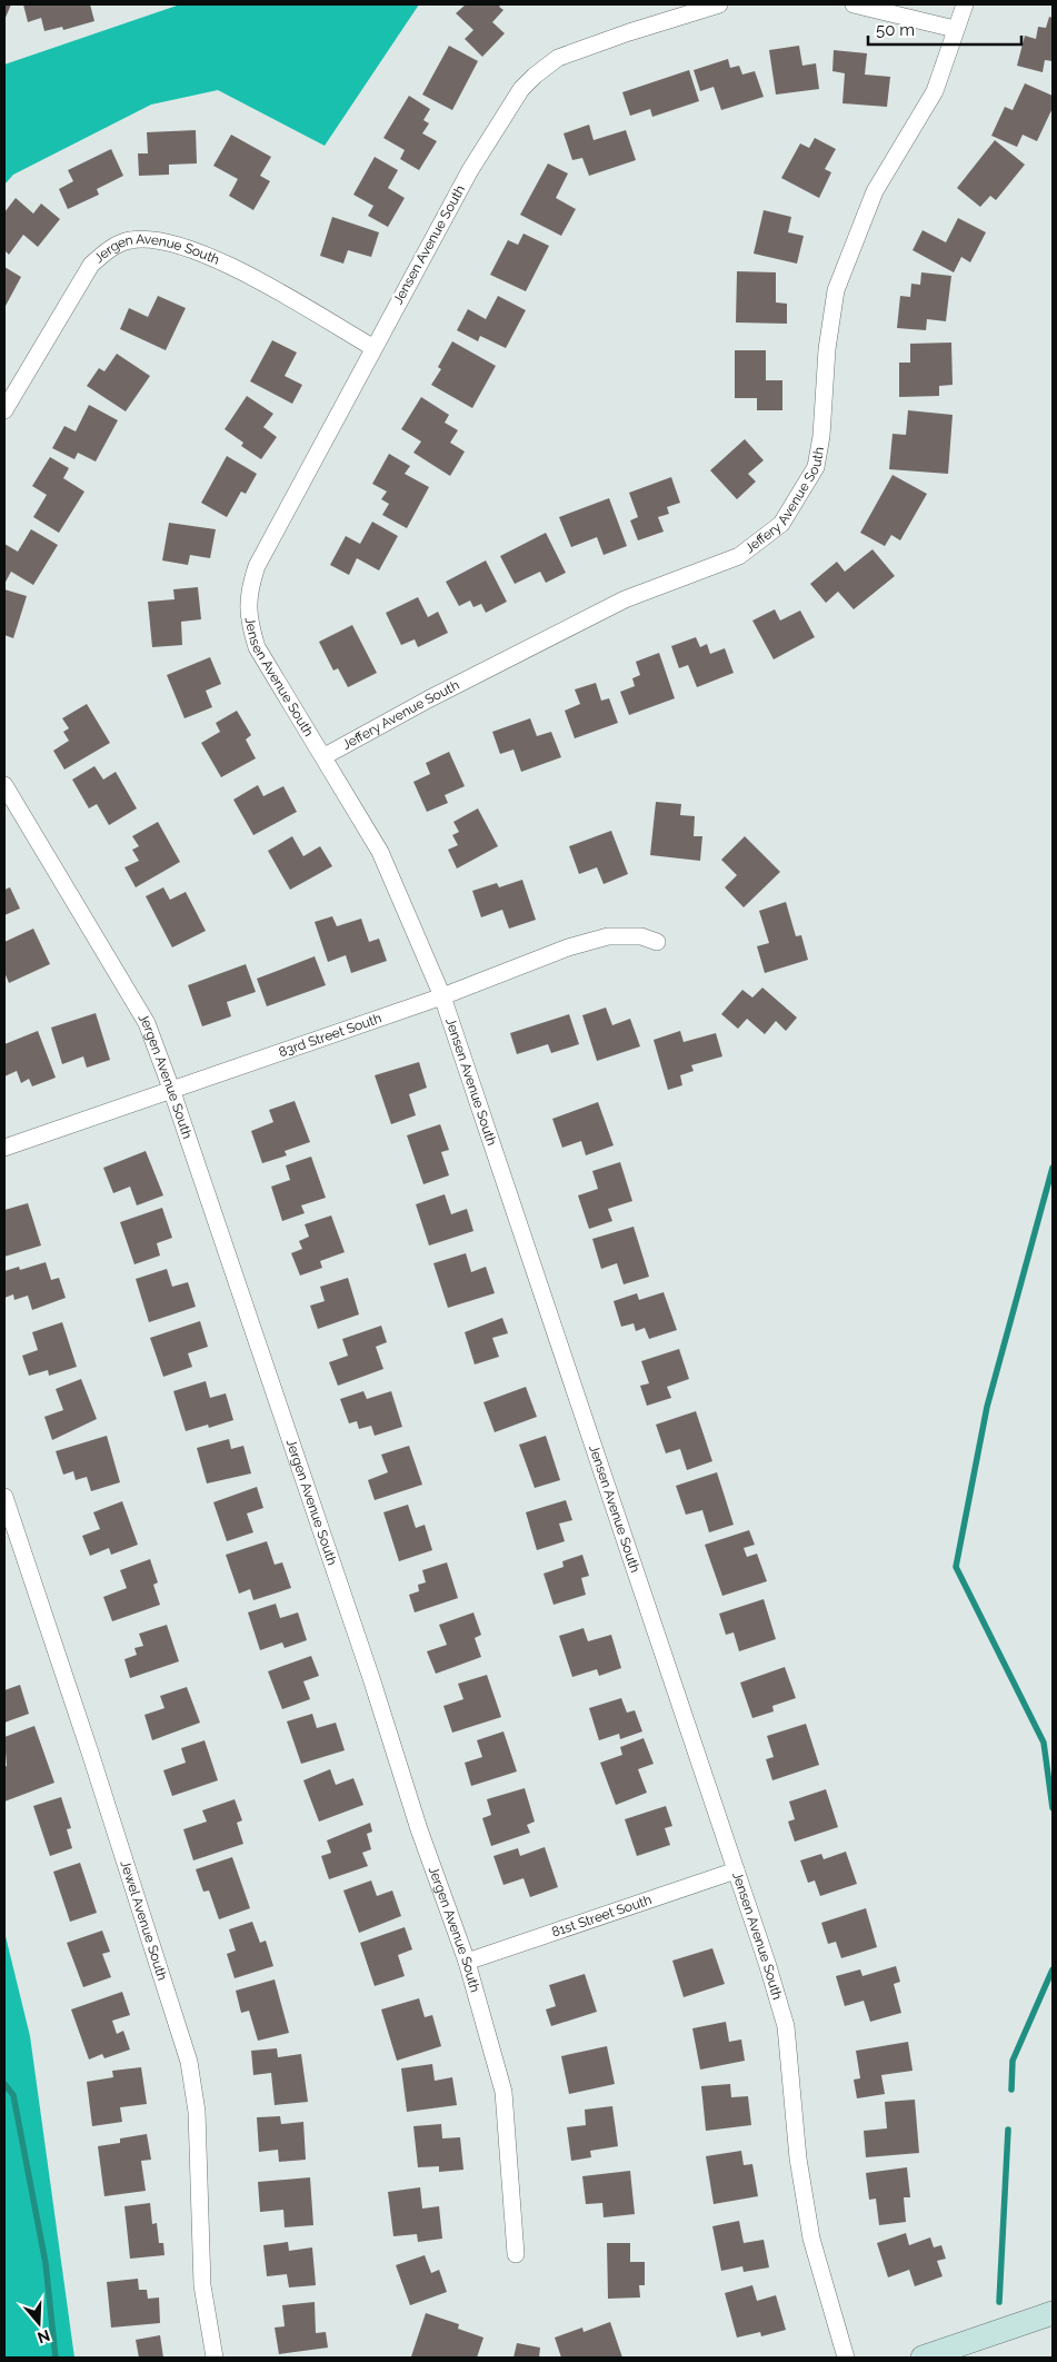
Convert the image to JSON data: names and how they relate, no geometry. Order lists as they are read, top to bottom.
{
  "streets": {
    "street": [
      "Jensen Avenue South",
      "Jergen Avenue South",
      "Jeffery Avenue South",
      "83rd Street South",
      "81st Street South",
      "Jewel Avenue South"
    ]
  },
  "crossings": [
    ["Jensen Avenue South", "Jergen Avenue South"],
    ["Jensen Avenue South", "Jeffery Avenue South"],
    ["Jensen Avenue South", "83rd Street South"],
    ["Jensen Avenue South", "81st Street South"],
    ["Jergen Avenue South", "83rd Street South"],
    ["Jergen Avenue South", "81st Street South"]
  ],
  "scale_bar": "50 m",
  "north": "bottom"
}
